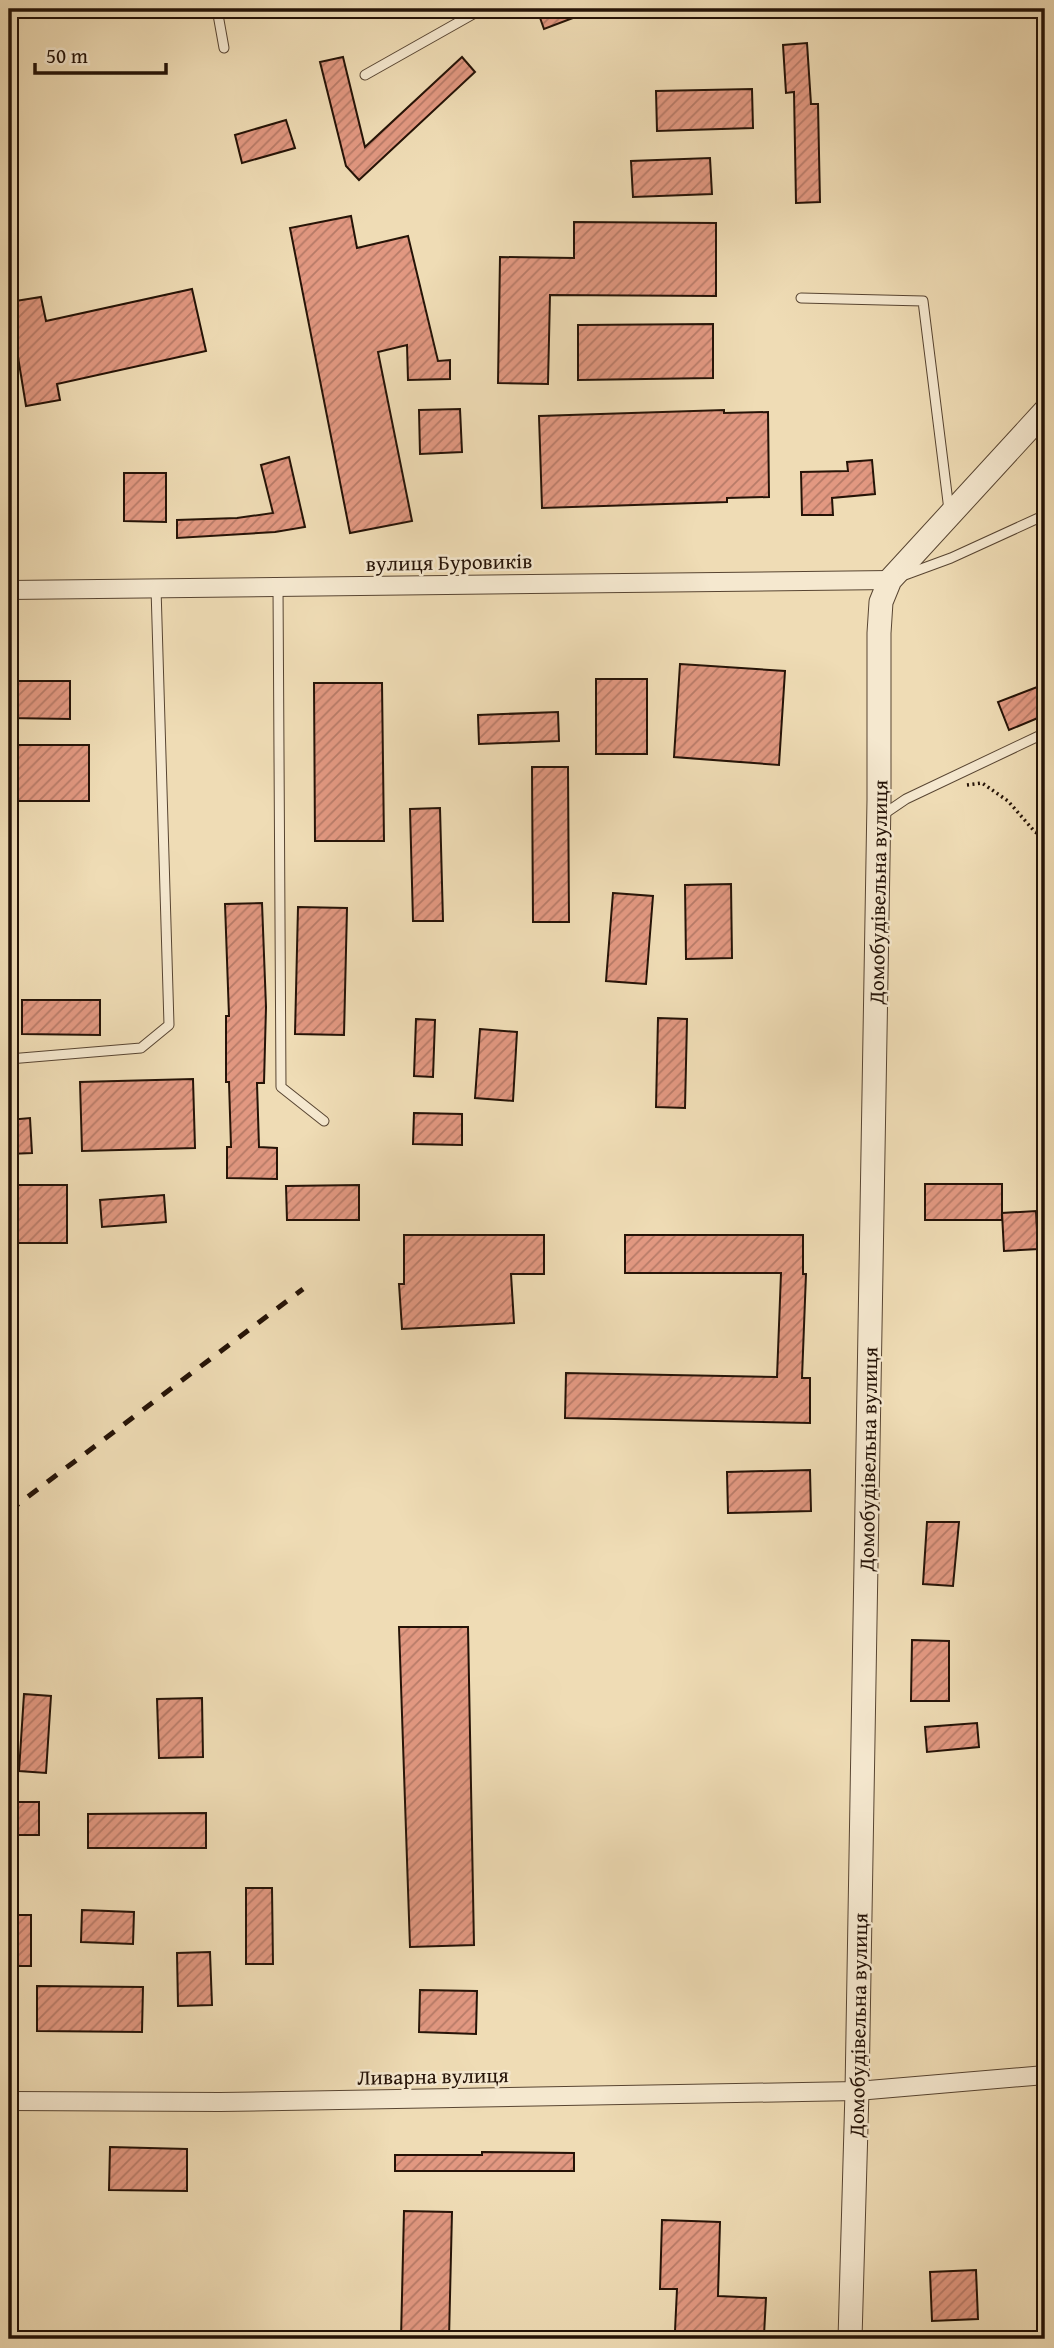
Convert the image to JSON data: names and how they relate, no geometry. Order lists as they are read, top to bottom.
{
  "streets": {
    "street": ["вулиця Буровиків", "Домобудівельна вулиця", "Ливарна вулиця"]
  },
  "crossings": [
    ["вулиця Буровиків", "Домобудівельна вулиця"],
    ["Домобудівельна вулиця", "Ливарна вулиця"]
  ],
  "scale_bar": "50 m"
}
